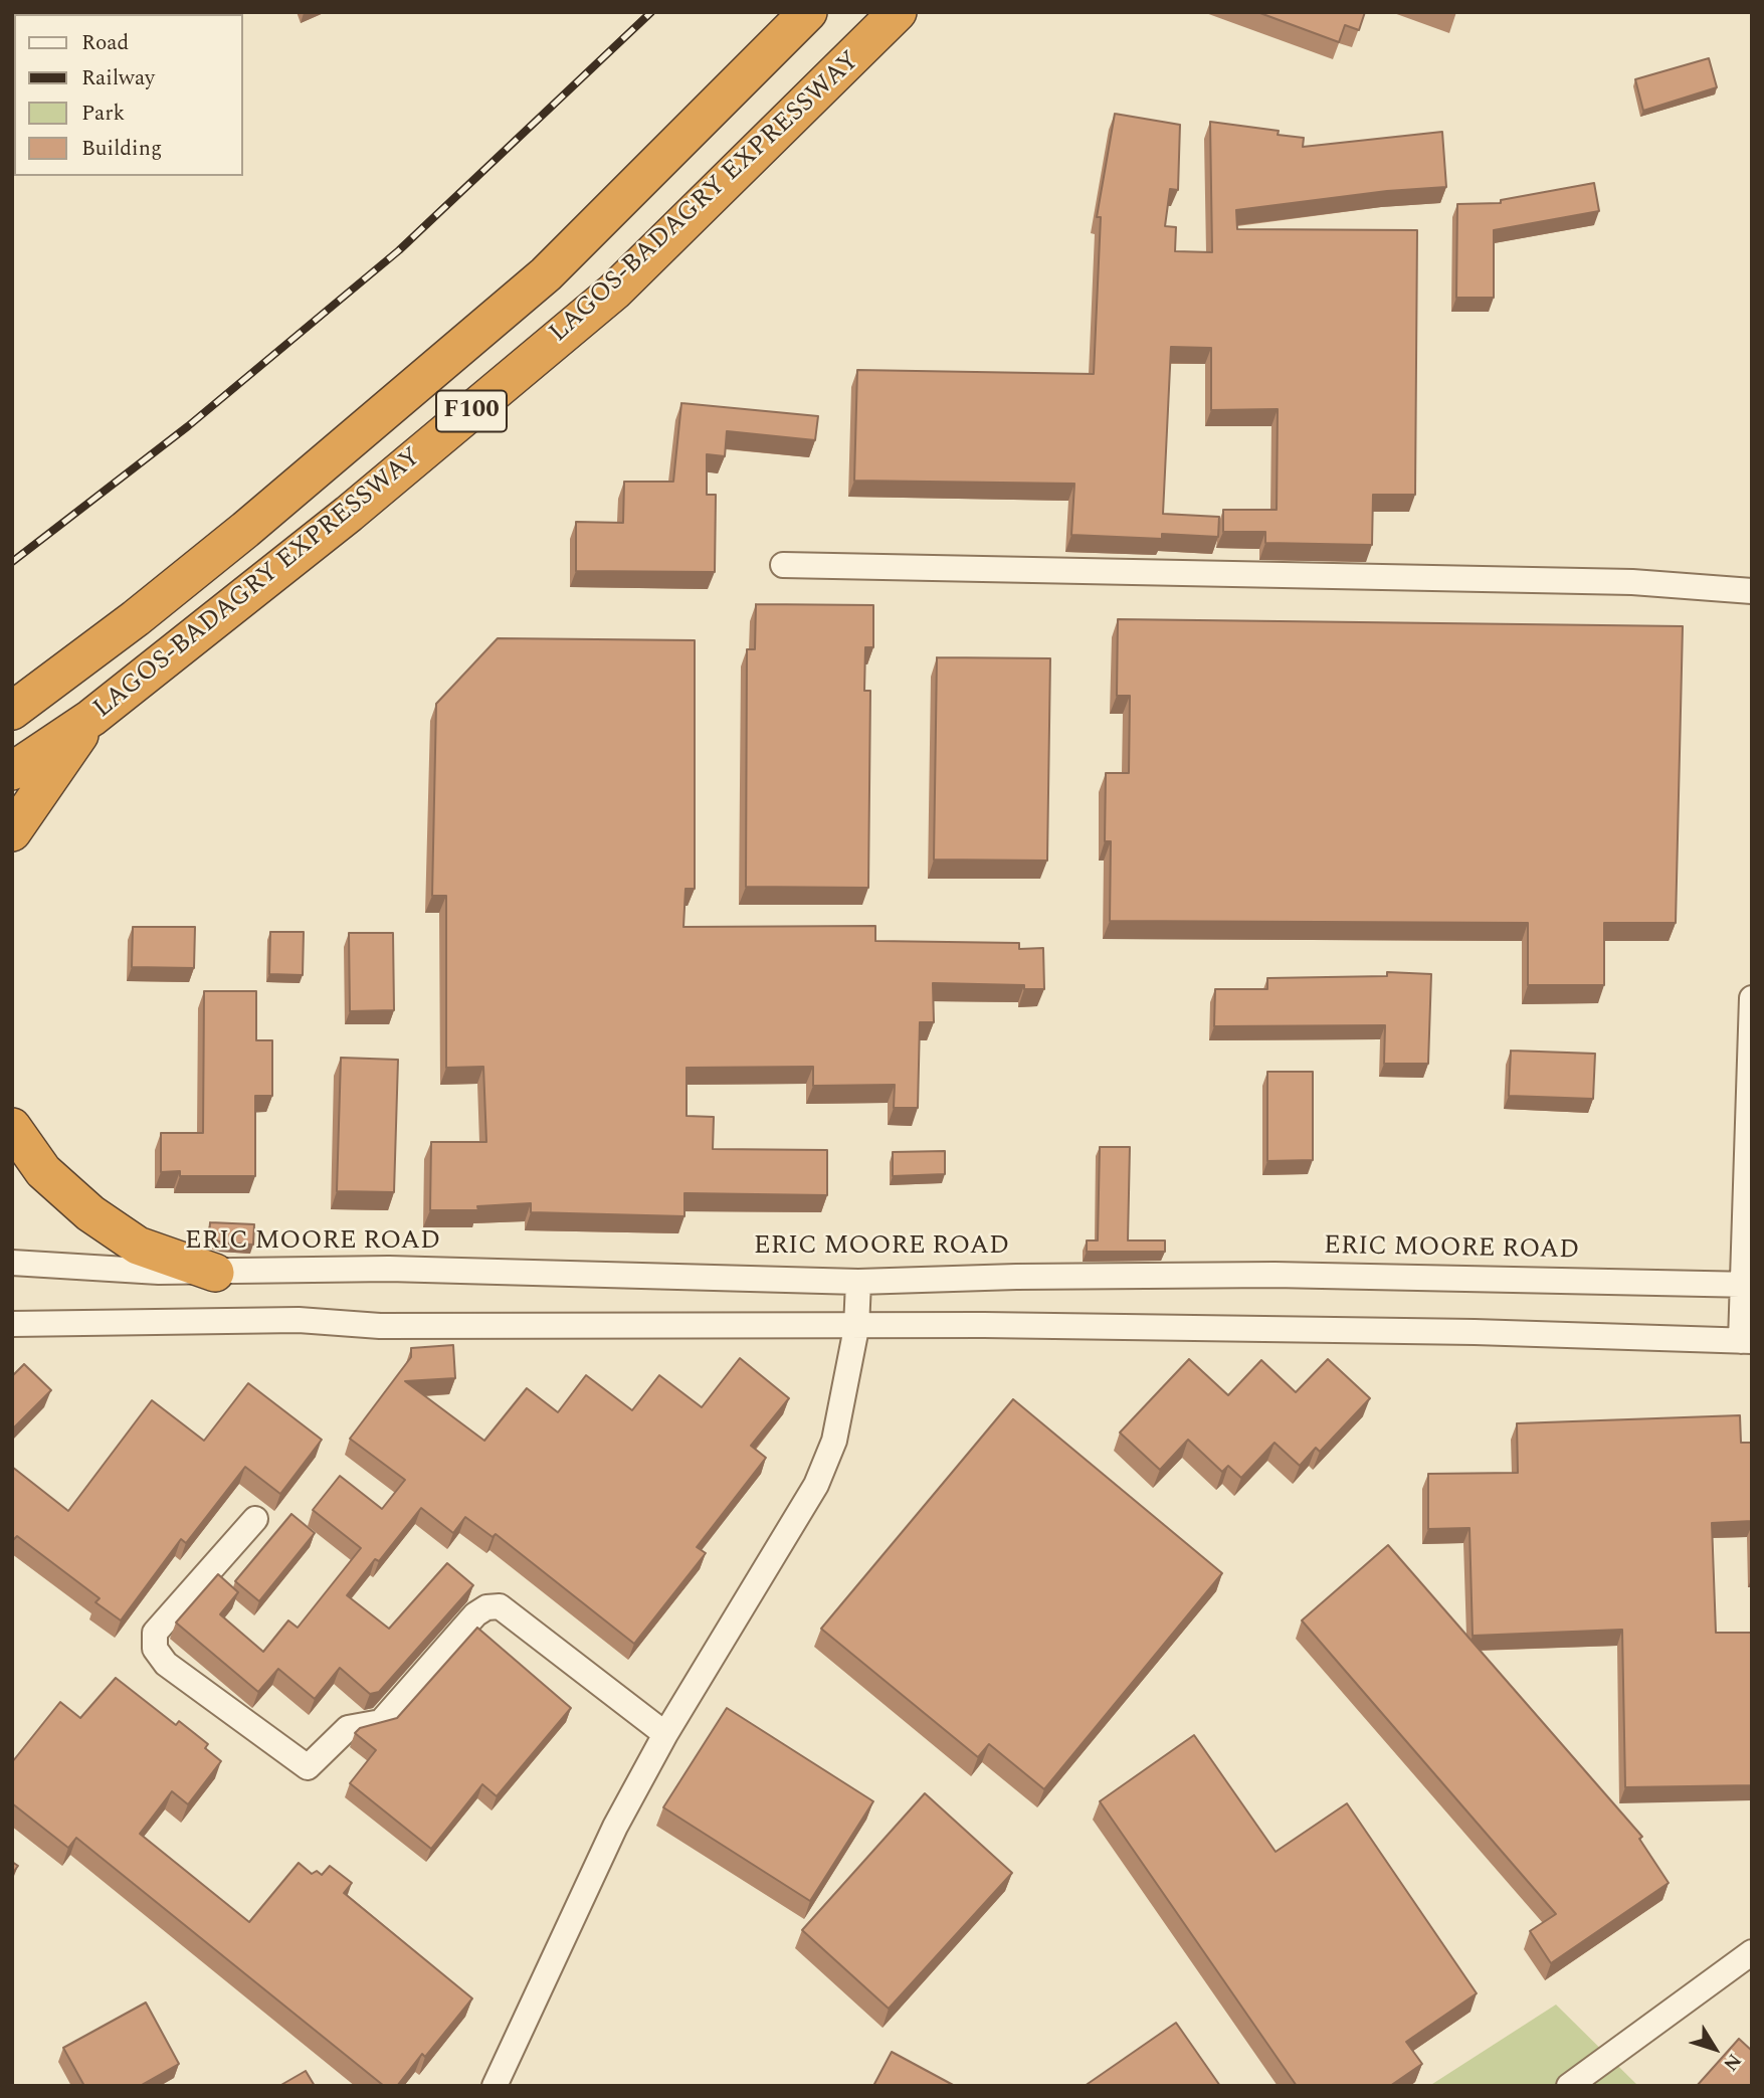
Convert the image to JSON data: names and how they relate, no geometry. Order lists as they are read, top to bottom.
{
  "streets": {
    "highway": ["LAGOS-BADAGRY EXPRESSWAY", "F100"],
    "street": ["ERIC MOORE ROAD"]
  },
  "legend": [
    "Road",
    "Railway",
    "Park",
    "Building"
  ],
  "north": "bottom right"
}
